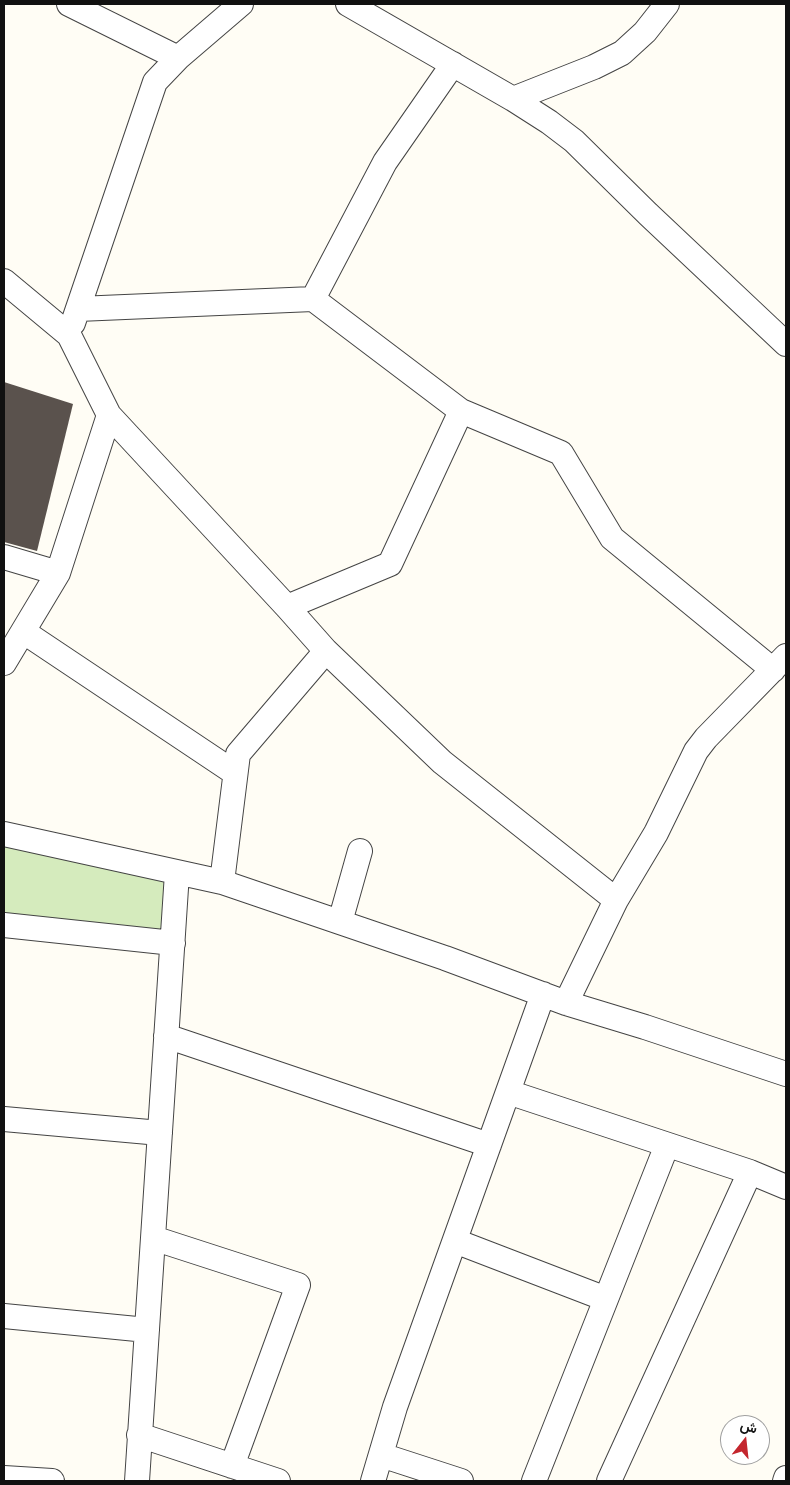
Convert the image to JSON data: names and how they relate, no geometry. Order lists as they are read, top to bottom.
{
  "north": "top"
}
